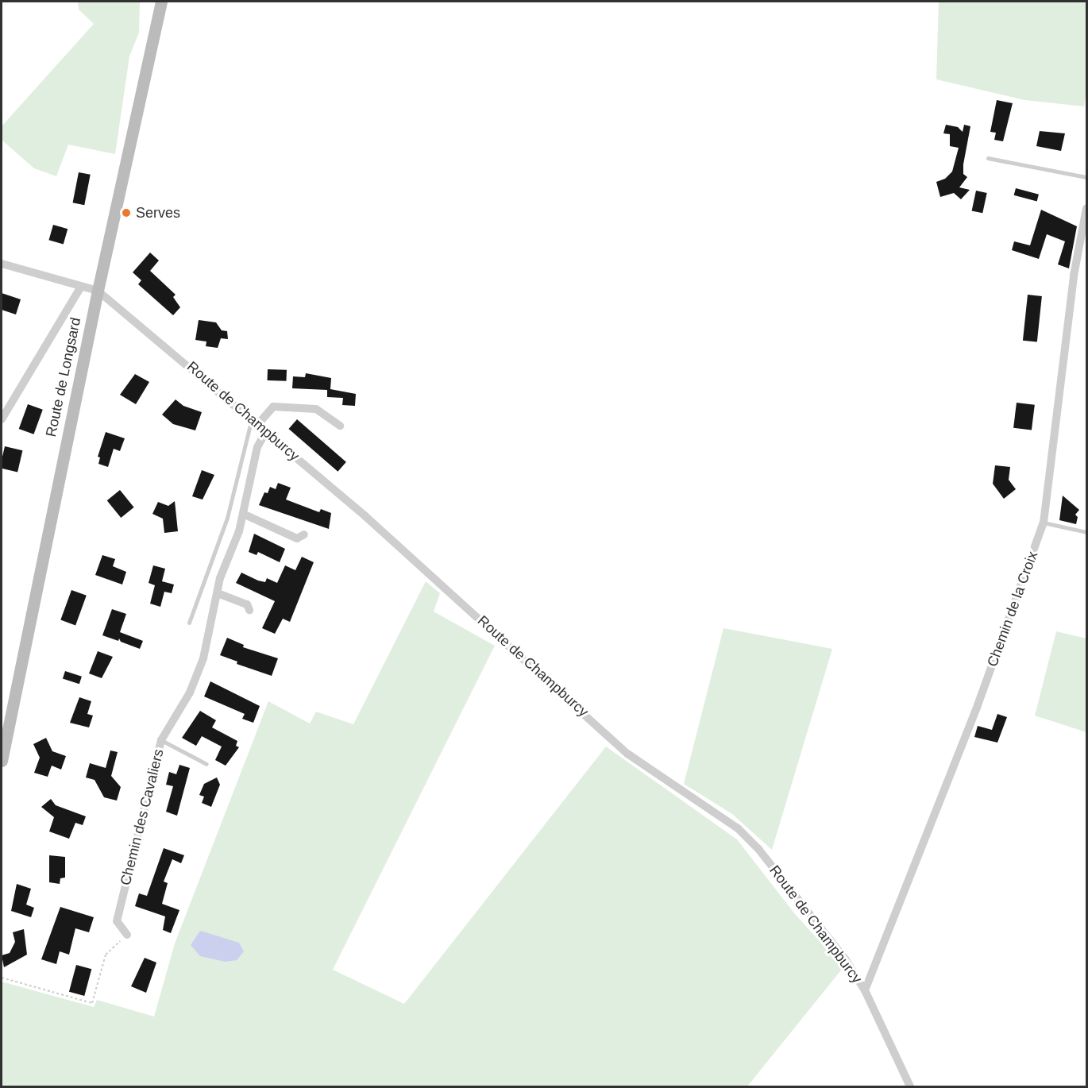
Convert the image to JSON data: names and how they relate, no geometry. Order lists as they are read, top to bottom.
{
  "streets": {
    "main road": ["Route de Longsard"],
    "street": ["Route de Champburcy", "Chemin de la Croix", "Chemin des Cavaliers"]
  },
  "crossings": [
    ["Route de Longsard", "Route de Champburcy"],
    ["Route de Champburcy", "Chemin de la Croix"],
    ["Route de Champburcy", "Chemin des Cavaliers"]
  ],
  "places": ["Serves"]
}
